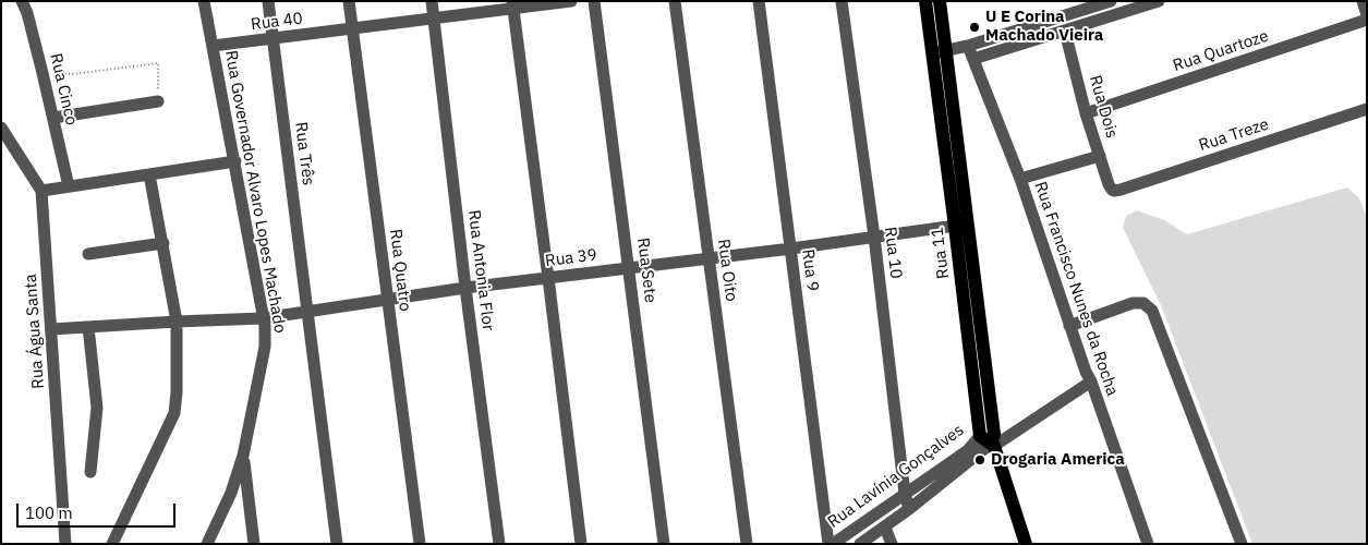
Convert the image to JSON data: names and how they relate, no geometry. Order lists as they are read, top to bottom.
{
  "streets": {
    "main road": ["Rua 11"],
    "street": [
      "Rua 40",
      "Rua Quartoze",
      "Rua Cinco",
      "Rua Dois",
      "Rua Treze",
      "Rua Três",
      "Rua Governador Alvaro Lopes Machado",
      "Rua 10",
      "Rua 39",
      "Rua Quatro",
      "Rua Antonia Flor",
      "Rua Sete",
      "Rua Oito",
      "Rua 9",
      "Rua Francisco Nunes da Rocha",
      "Rua Água Santa",
      "Rua Lavínia Gonçalves"
    ]
  },
  "crossings": [
    ["Rua 40", "Rua Três"],
    ["Rua 40", "Rua Governador Alvaro Lopes Machado"],
    ["Rua 40", "Rua Quatro"],
    ["Rua 40", "Rua Antonia Flor"],
    ["Rua Quartoze", "Rua Dois"],
    ["Rua Dois", "Rua Treze"],
    ["Rua Três", "Rua 39"],
    ["Rua Governador Alvaro Lopes Machado", "Rua 39"],
    ["Rua 10", "Rua 39"],
    ["Rua 10", "Rua Lavínia Gonçalves"],
    ["Rua 11", "Rua 39"],
    ["Rua 11", "Rua Lavínia Gonçalves"],
    ["Rua 39", "Rua Quatro"],
    ["Rua 39", "Rua Antonia Flor"],
    ["Rua 39", "Rua Sete"],
    ["Rua 39", "Rua Oito"],
    ["Rua 39", "Rua 9"],
    ["Rua 39", "Rua Água Santa"],
    ["Rua Francisco Nunes da Rocha", "Rua Lavínia Gonçalves"]
  ],
  "places": ["U E Corina Machado Vieira", "Drogaria America"],
  "scale_bar": "100 m"
}
